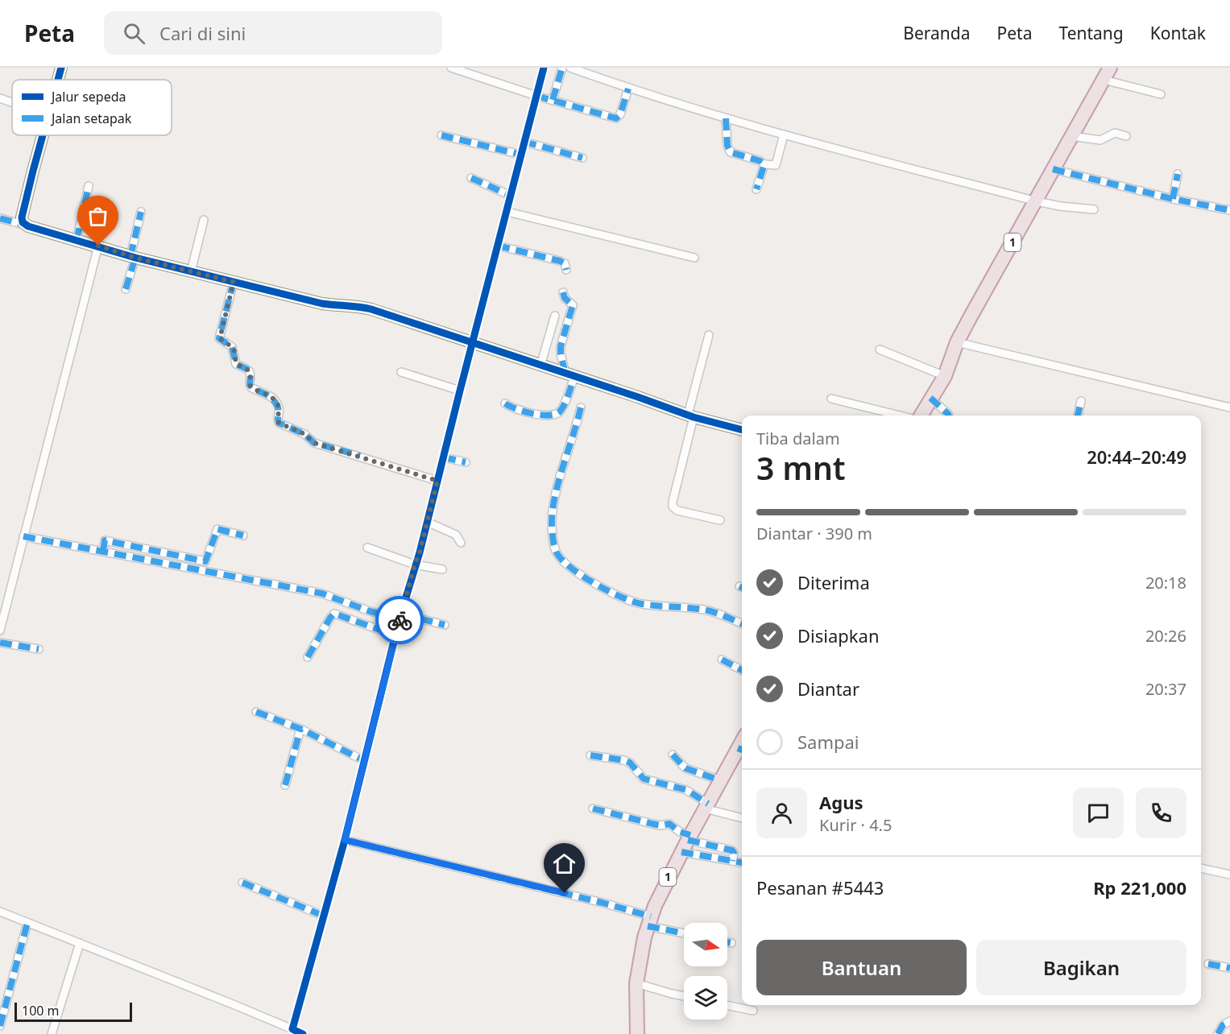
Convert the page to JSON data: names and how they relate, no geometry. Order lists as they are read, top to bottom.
{
  "streets": {
    "highway": ["1"]
  },
  "legend": ["Jalur sepeda", "Jalan setapak"],
  "scale_bar": "100 m",
  "north": "right",
  "page": {
    "header": "Peta",
    "search": "Cari di sini",
    "nav": [
      "Beranda",
      "Peta",
      "Tentang",
      "Kontak"
    ],
    "heading": ["3 mnt", "Tiba dalam", "20:44–20:49"],
    "panel": [
      "Agus",
      "Kurir · 4.5",
      "Pesanan #5443",
      "Rp 221,000"
    ],
    "bar": "Diantar · 390 m",
    "list": [
      ["Diterima", "20:18"],
      ["Disiapkan", "20:26"],
      ["Diantar", "20:37"],
      "Sampai"
    ],
    "buttons": ["Bantuan", "Bagikan"],
    "scale": "100 m"
  }
}
